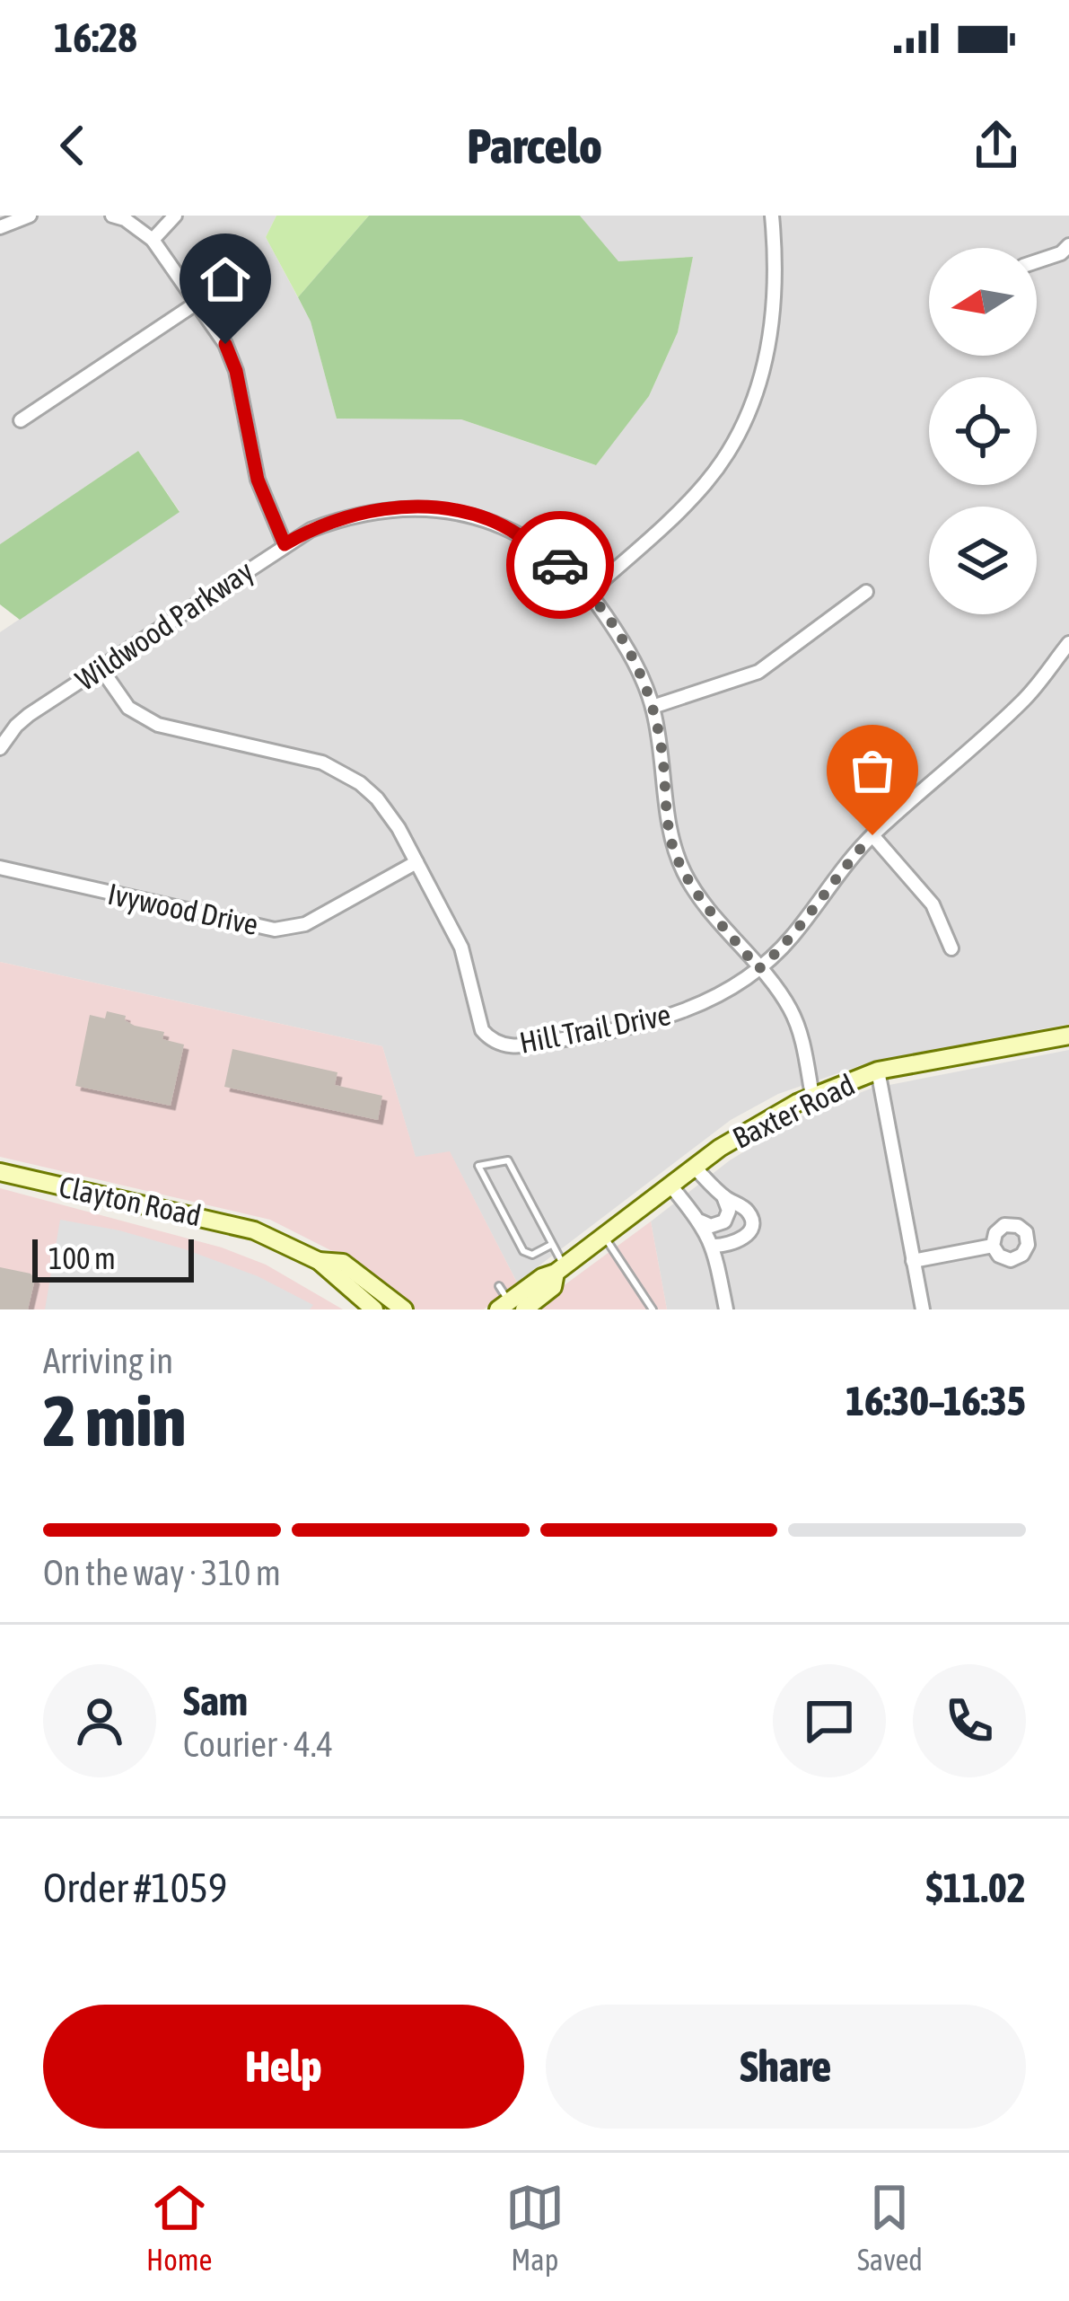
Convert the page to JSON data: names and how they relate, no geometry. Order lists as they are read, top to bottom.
{
  "streets": {
    "main road": ["Baxter Road", "Clayton Road"],
    "street": ["Wildwood Parkway", "Ivywood Drive", "Hill Trail Drive"]
  },
  "crossings": [
    ["Wildwood Parkway", "Hill Trail Drive"],
    ["Wildwood Parkway", "Baxter Road"],
    ["Ivywood Drive", "Hill Trail Drive"]
  ],
  "scale_bar": "100 m",
  "north": "left",
  "page": {
    "status": "16:28",
    "header": "Parcelo",
    "scale": "100 m",
    "heading": ["2 min", "Arriving in", "16:30–16:35"],
    "panel": [
      "Sam",
      "Courier · 4.4",
      "Order #1059",
      "$11.02"
    ],
    "bar": "On the way · 310 m",
    "buttons": ["Help", "Share"],
    "tabs": ["Home", "Map", "Saved"]
  }
}
